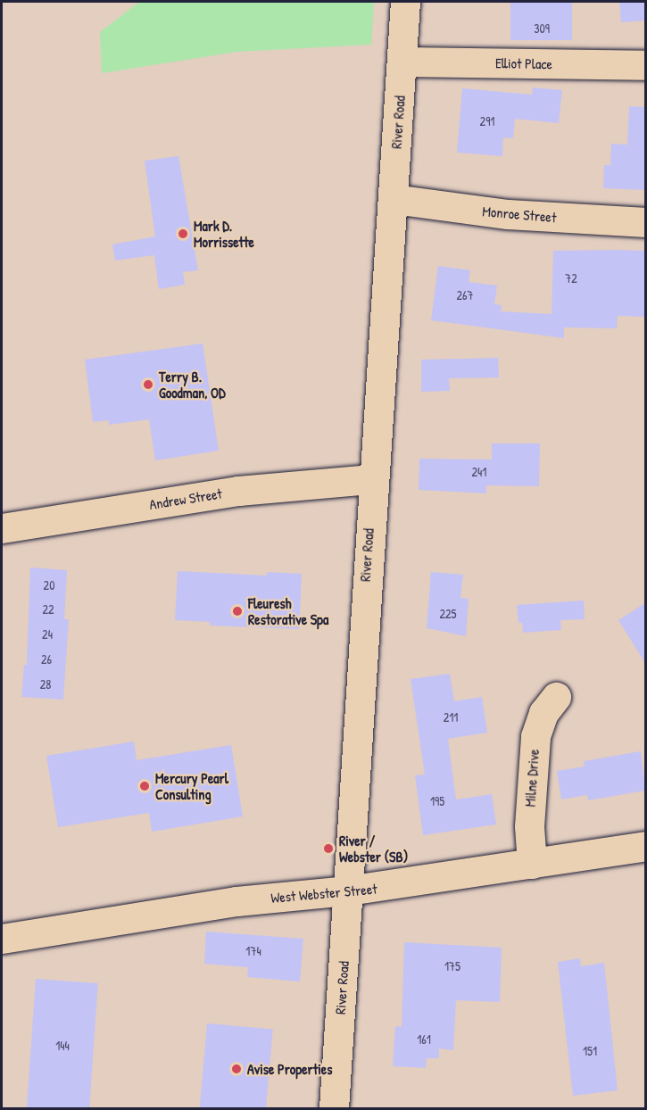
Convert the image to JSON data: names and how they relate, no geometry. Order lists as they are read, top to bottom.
{
  "streets": {
    "street": [
      "Elliot Place",
      "River Road",
      "Monroe Street",
      "Andrew Street",
      "Milne Drive",
      "West Webster Street"
    ]
  },
  "crossings": [
    ["Elliot Place", "River Road"],
    ["River Road", "Monroe Street"],
    ["River Road", "Andrew Street"],
    ["River Road", "West Webster Street"],
    ["Milne Drive", "West Webster Street"]
  ],
  "places": [
    "Mark D. Morrissette",
    "Terry B. Goodman, OD",
    "Fleuresh Restorative Spa",
    "Mercury Pearl Consulting",
    "River / Webster (SB)",
    "Avise Properties"
  ],
  "house_numbers": [
    "309",
    "291",
    "72",
    "267",
    "241",
    "20",
    "22",
    "225",
    "24",
    "26",
    "28",
    "211",
    "195",
    "174",
    "175",
    "161",
    "144",
    "151"
  ]
}
